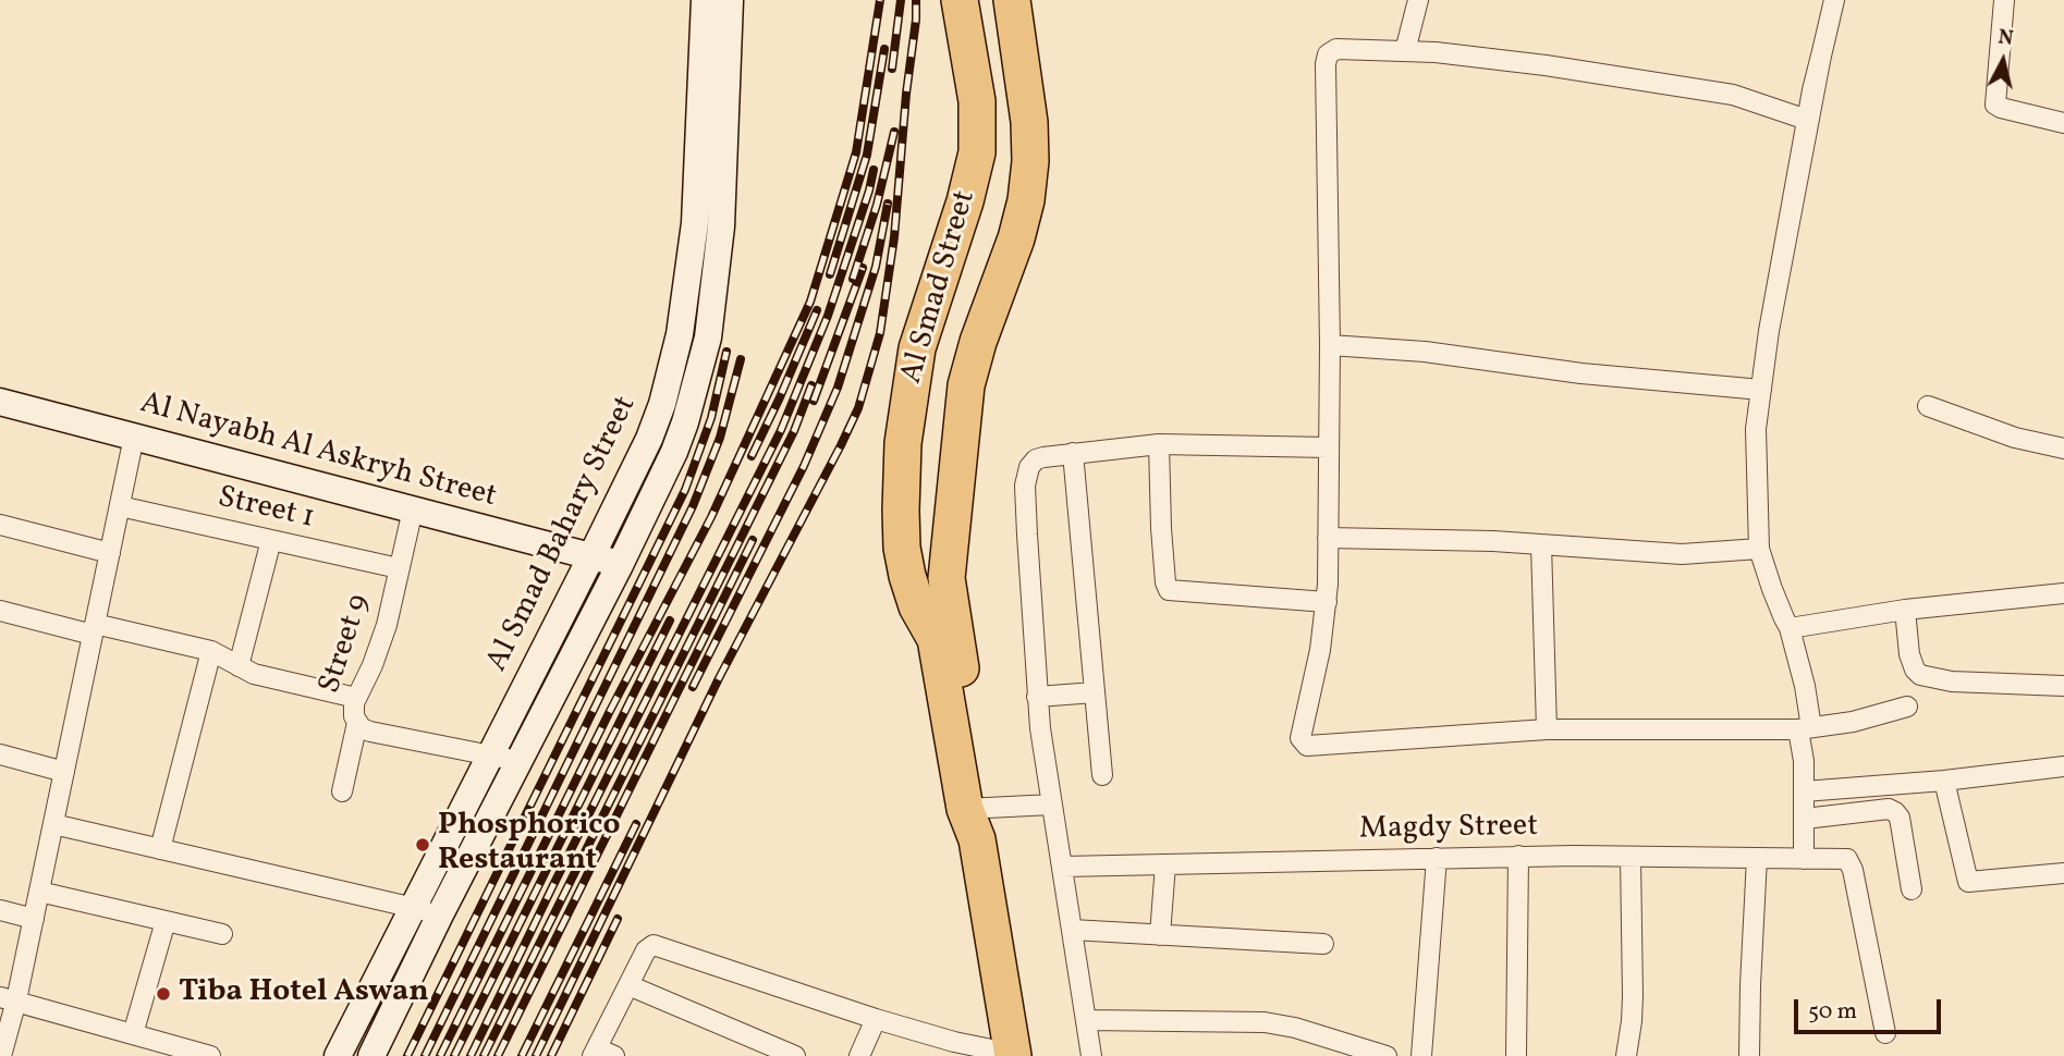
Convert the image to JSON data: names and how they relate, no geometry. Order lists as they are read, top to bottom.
{
  "streets": {
    "highway": ["Al Smad Street"],
    "street": [
      "Al Nayabh Al Askryh Street",
      "Street 1",
      "Al Smad Bahary Street",
      "Street 9",
      "Magdy Street"
    ]
  },
  "crossings": [
    ["Al Nayabh Al Askryh Street", "Al Smad Bahary Street"],
    ["Al Nayabh Al Askryh Street", "Street 9"],
    ["Street 1", "Street 9"],
    ["Al Smad Bahary Street", "Street 9"]
  ],
  "places": ["Phosphorico Restaurant", "Tiba Hotel Aswan"],
  "scale_bar": "50 m",
  "north": "top"
}
